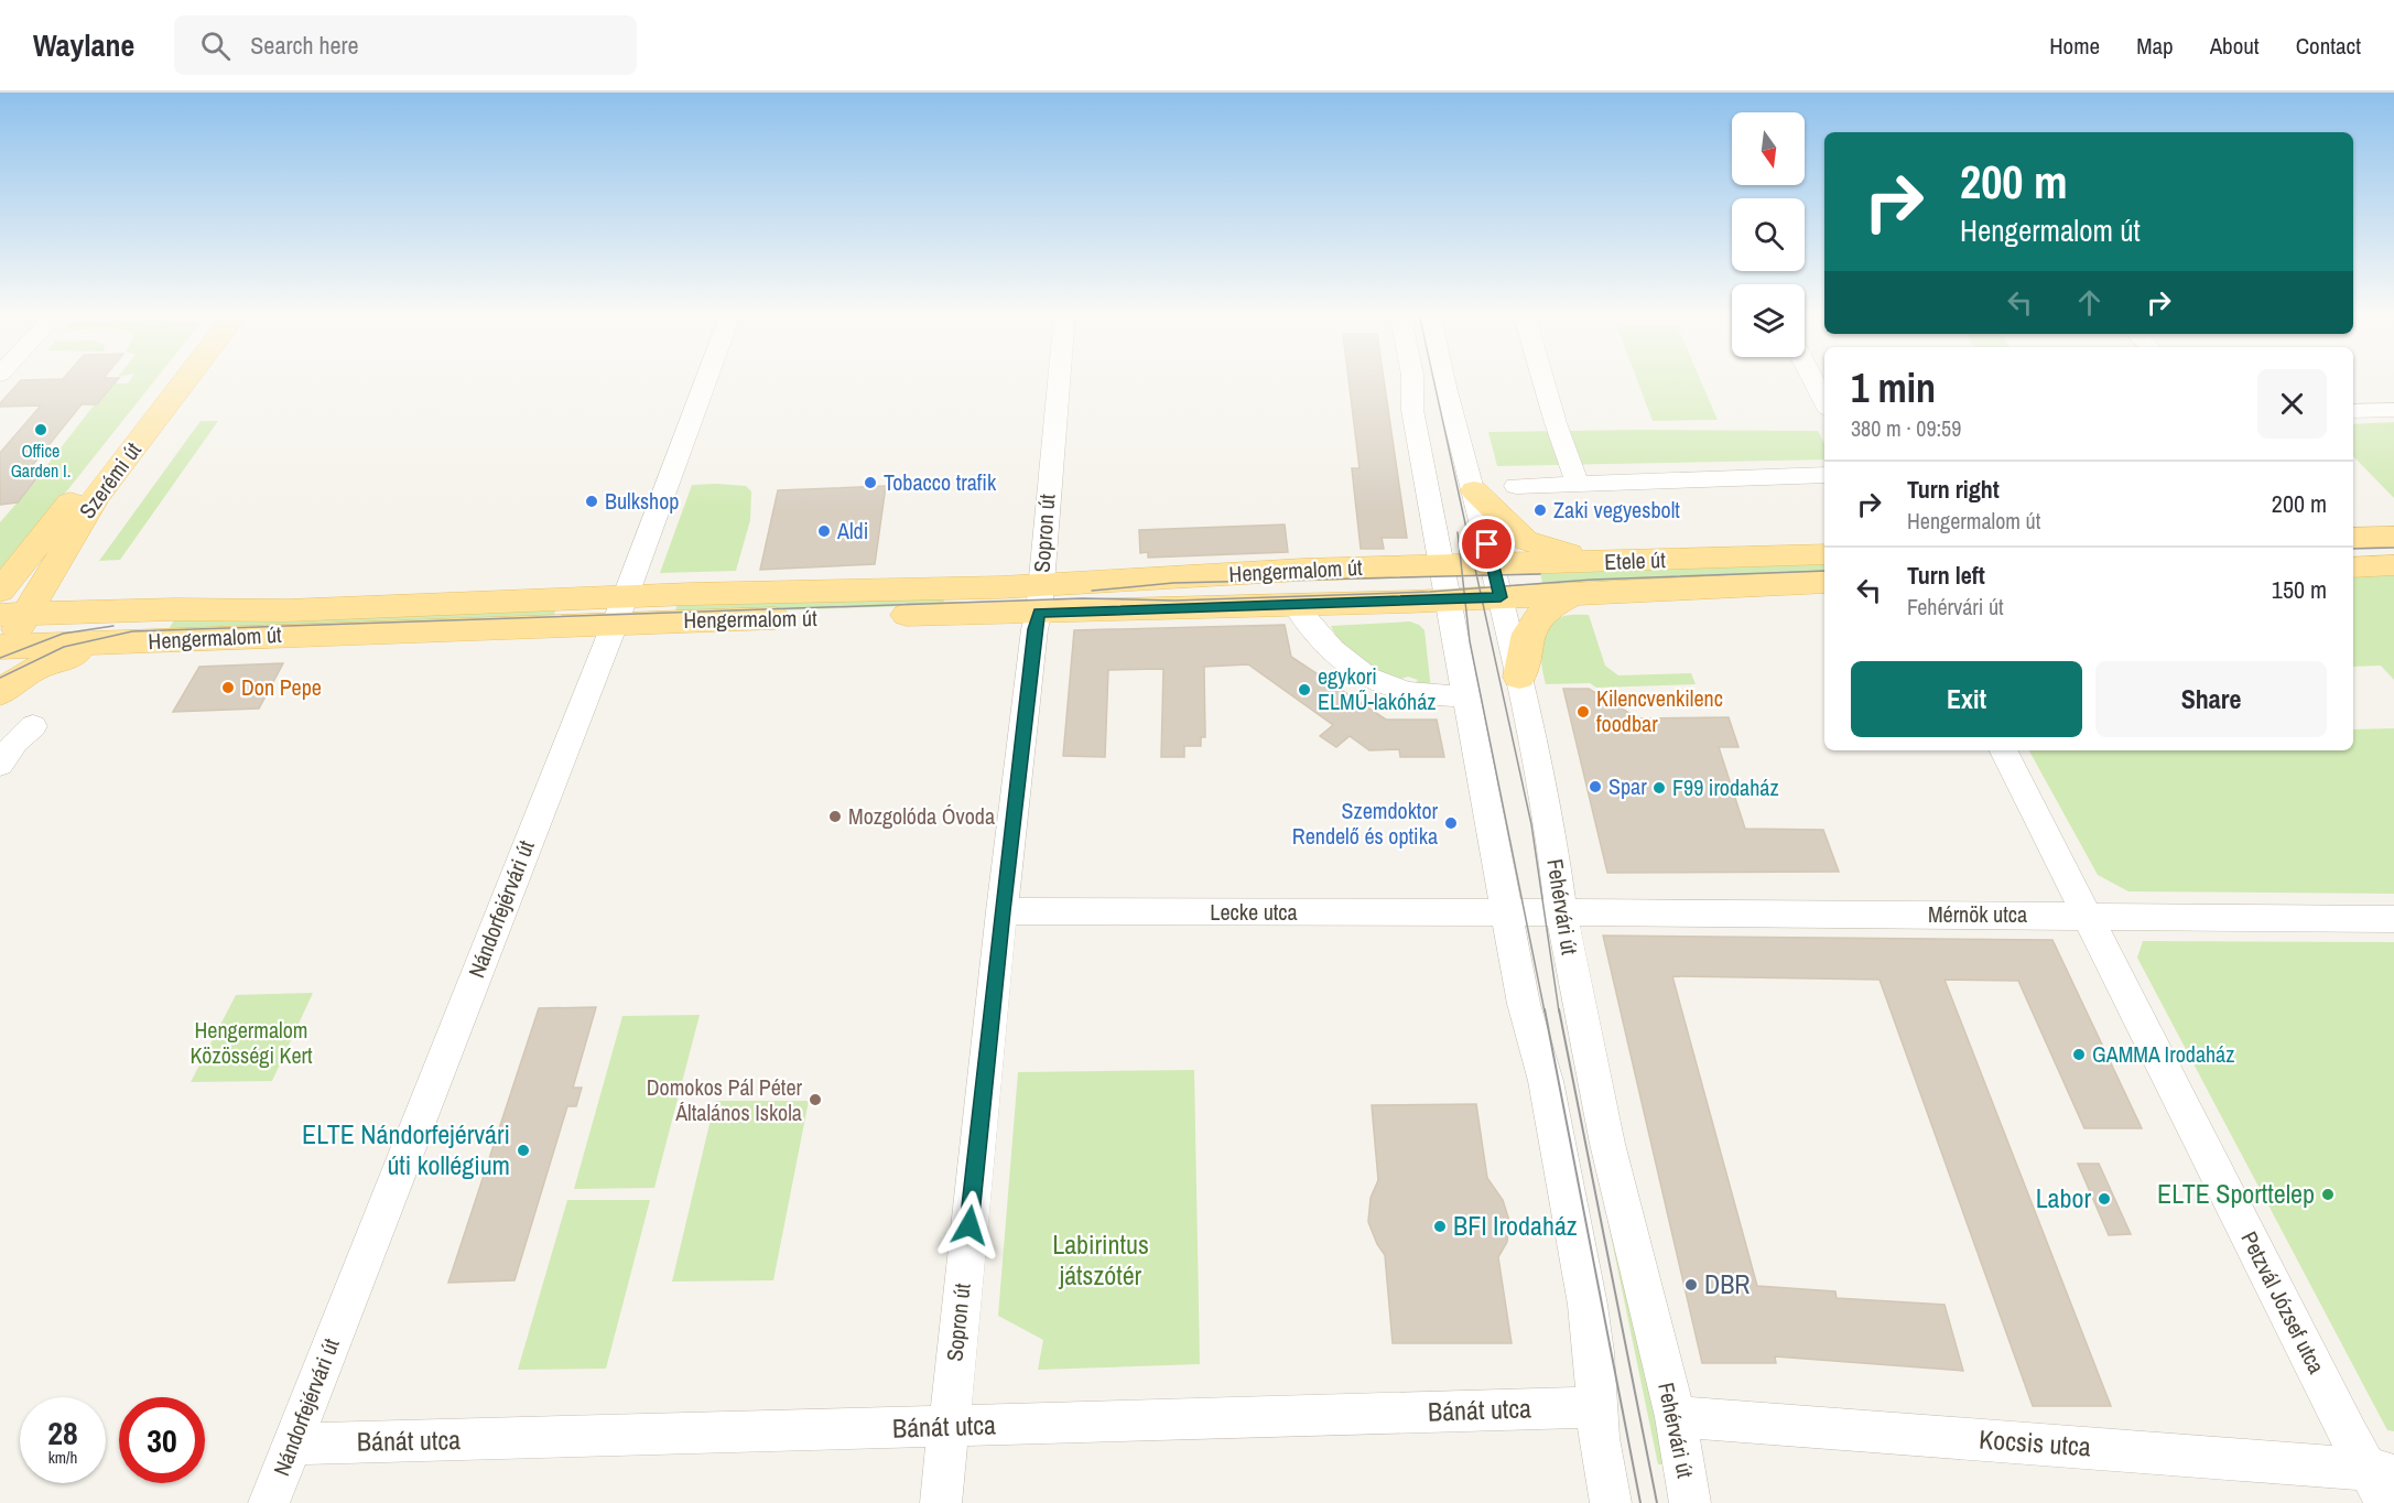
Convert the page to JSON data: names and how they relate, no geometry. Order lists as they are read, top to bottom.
{
  "streets": {
    "main road": ["Szerémi út", "Etele út", "Hengermalom út"],
    "street": [
      "Sopron út",
      "Fehérvári út",
      "Nándorfejérvári út",
      "Lecke utca",
      "Mérnök utca",
      "Petzvál József utca",
      "Bánát utca",
      "Kocsis utca"
    ]
  },
  "crossings": [
    ["Szerémi út", "Hengermalom út"],
    ["Sopron út", "Hengermalom út"],
    ["Sopron út", "Lecke utca"],
    ["Sopron út", "Bánát utca"],
    ["Etele út", "Hengermalom út"],
    ["Etele út", "Fehérvári út"],
    ["Hengermalom út", "Fehérvári út"],
    ["Hengermalom út", "Nándorfejérvári út"],
    ["Fehérvári út", "Lecke utca"],
    ["Fehérvári út", "Mérnök utca"],
    ["Fehérvári út", "Kocsis utca"],
    ["Nándorfejérvári út", "Bánát utca"],
    ["Lecke utca", "Mérnök utca"],
    ["Mérnök utca", "Petzvál József utca"],
    ["Petzvál József utca", "Kocsis utca"]
  ],
  "parks": ["Hengermalom Közösségi Kert", "Labirintus játszótér"],
  "places": [
    "Office Garden I.",
    "Tobacco trafik",
    "Bulkshop",
    "Zaki vegyesbolt",
    "Aldi",
    "Don Pepe",
    "egykori ELMŰ-lakóház",
    "Kilencvenkilenc foodbar",
    "Spar",
    "F99 irodaház",
    "Mozgolóda Óvoda",
    "Szemdoktor Rendelő és optika",
    "GAMMA Irodaház",
    "Domokos Pál Péter Általános Iskola",
    "ELTE Nándorfejérvári úti kollégium",
    "ELTE Sporttelep",
    "Labor",
    "BFI Irodaház",
    "DBR"
  ],
  "north": "bottom",
  "page": {
    "header": "Waylane",
    "search": "Search here",
    "nav": [
      "Home",
      "Map",
      "About",
      "Contact"
    ],
    "turn": ["200 m", "Hengermalom út"],
    "heading": ["1 min", "380 m · 09:59"],
    "list": [
      {
        "name": "Turn right",
        "note": "Hengermalom út",
        "value": "200 m"
      },
      {
        "name": "Turn left",
        "note": "Fehérvári út",
        "value": "150 m"
      }
    ],
    "buttons": ["Exit", "Share"],
    "speed": "28 km/h",
    "limit": "30"
  }
}
